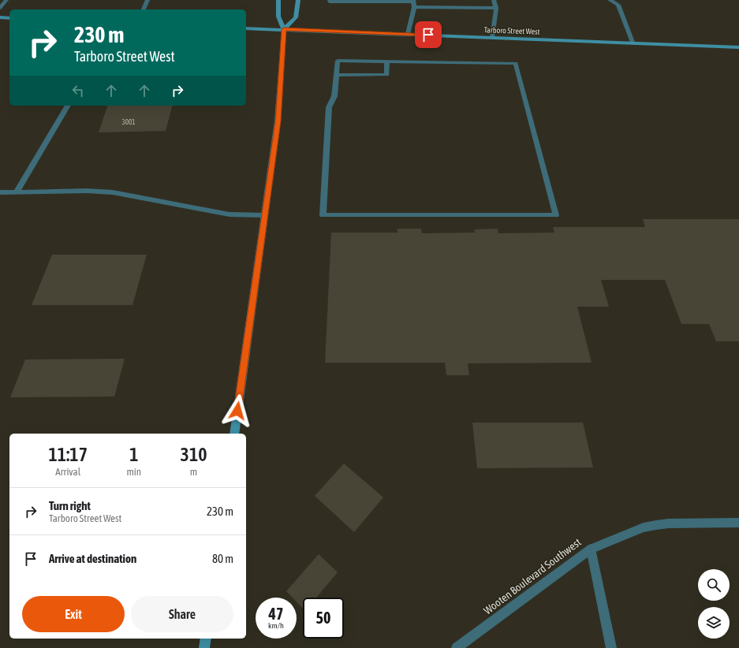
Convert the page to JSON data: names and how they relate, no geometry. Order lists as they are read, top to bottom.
{
  "streets": {
    "main road": ["Tarboro Street West"],
    "street": ["Wooten Boulevard Southwest"]
  },
  "house_numbers": ["3001"],
  "page": {
    "turn": ["230 m", "Tarboro Street West"],
    "eta": [
      "11:17",
      "Arrival",
      "1",
      "min",
      "310",
      "m"
    ],
    "list": [
      {
        "name": "Turn right",
        "note": "Tarboro Street West",
        "value": "230 m"
      },
      {
        "name": "Arrive at destination",
        "value": "80 m"
      }
    ],
    "buttons": ["Exit", "Share"],
    "speed": "47 km/h",
    "limit": "50"
  }
}
